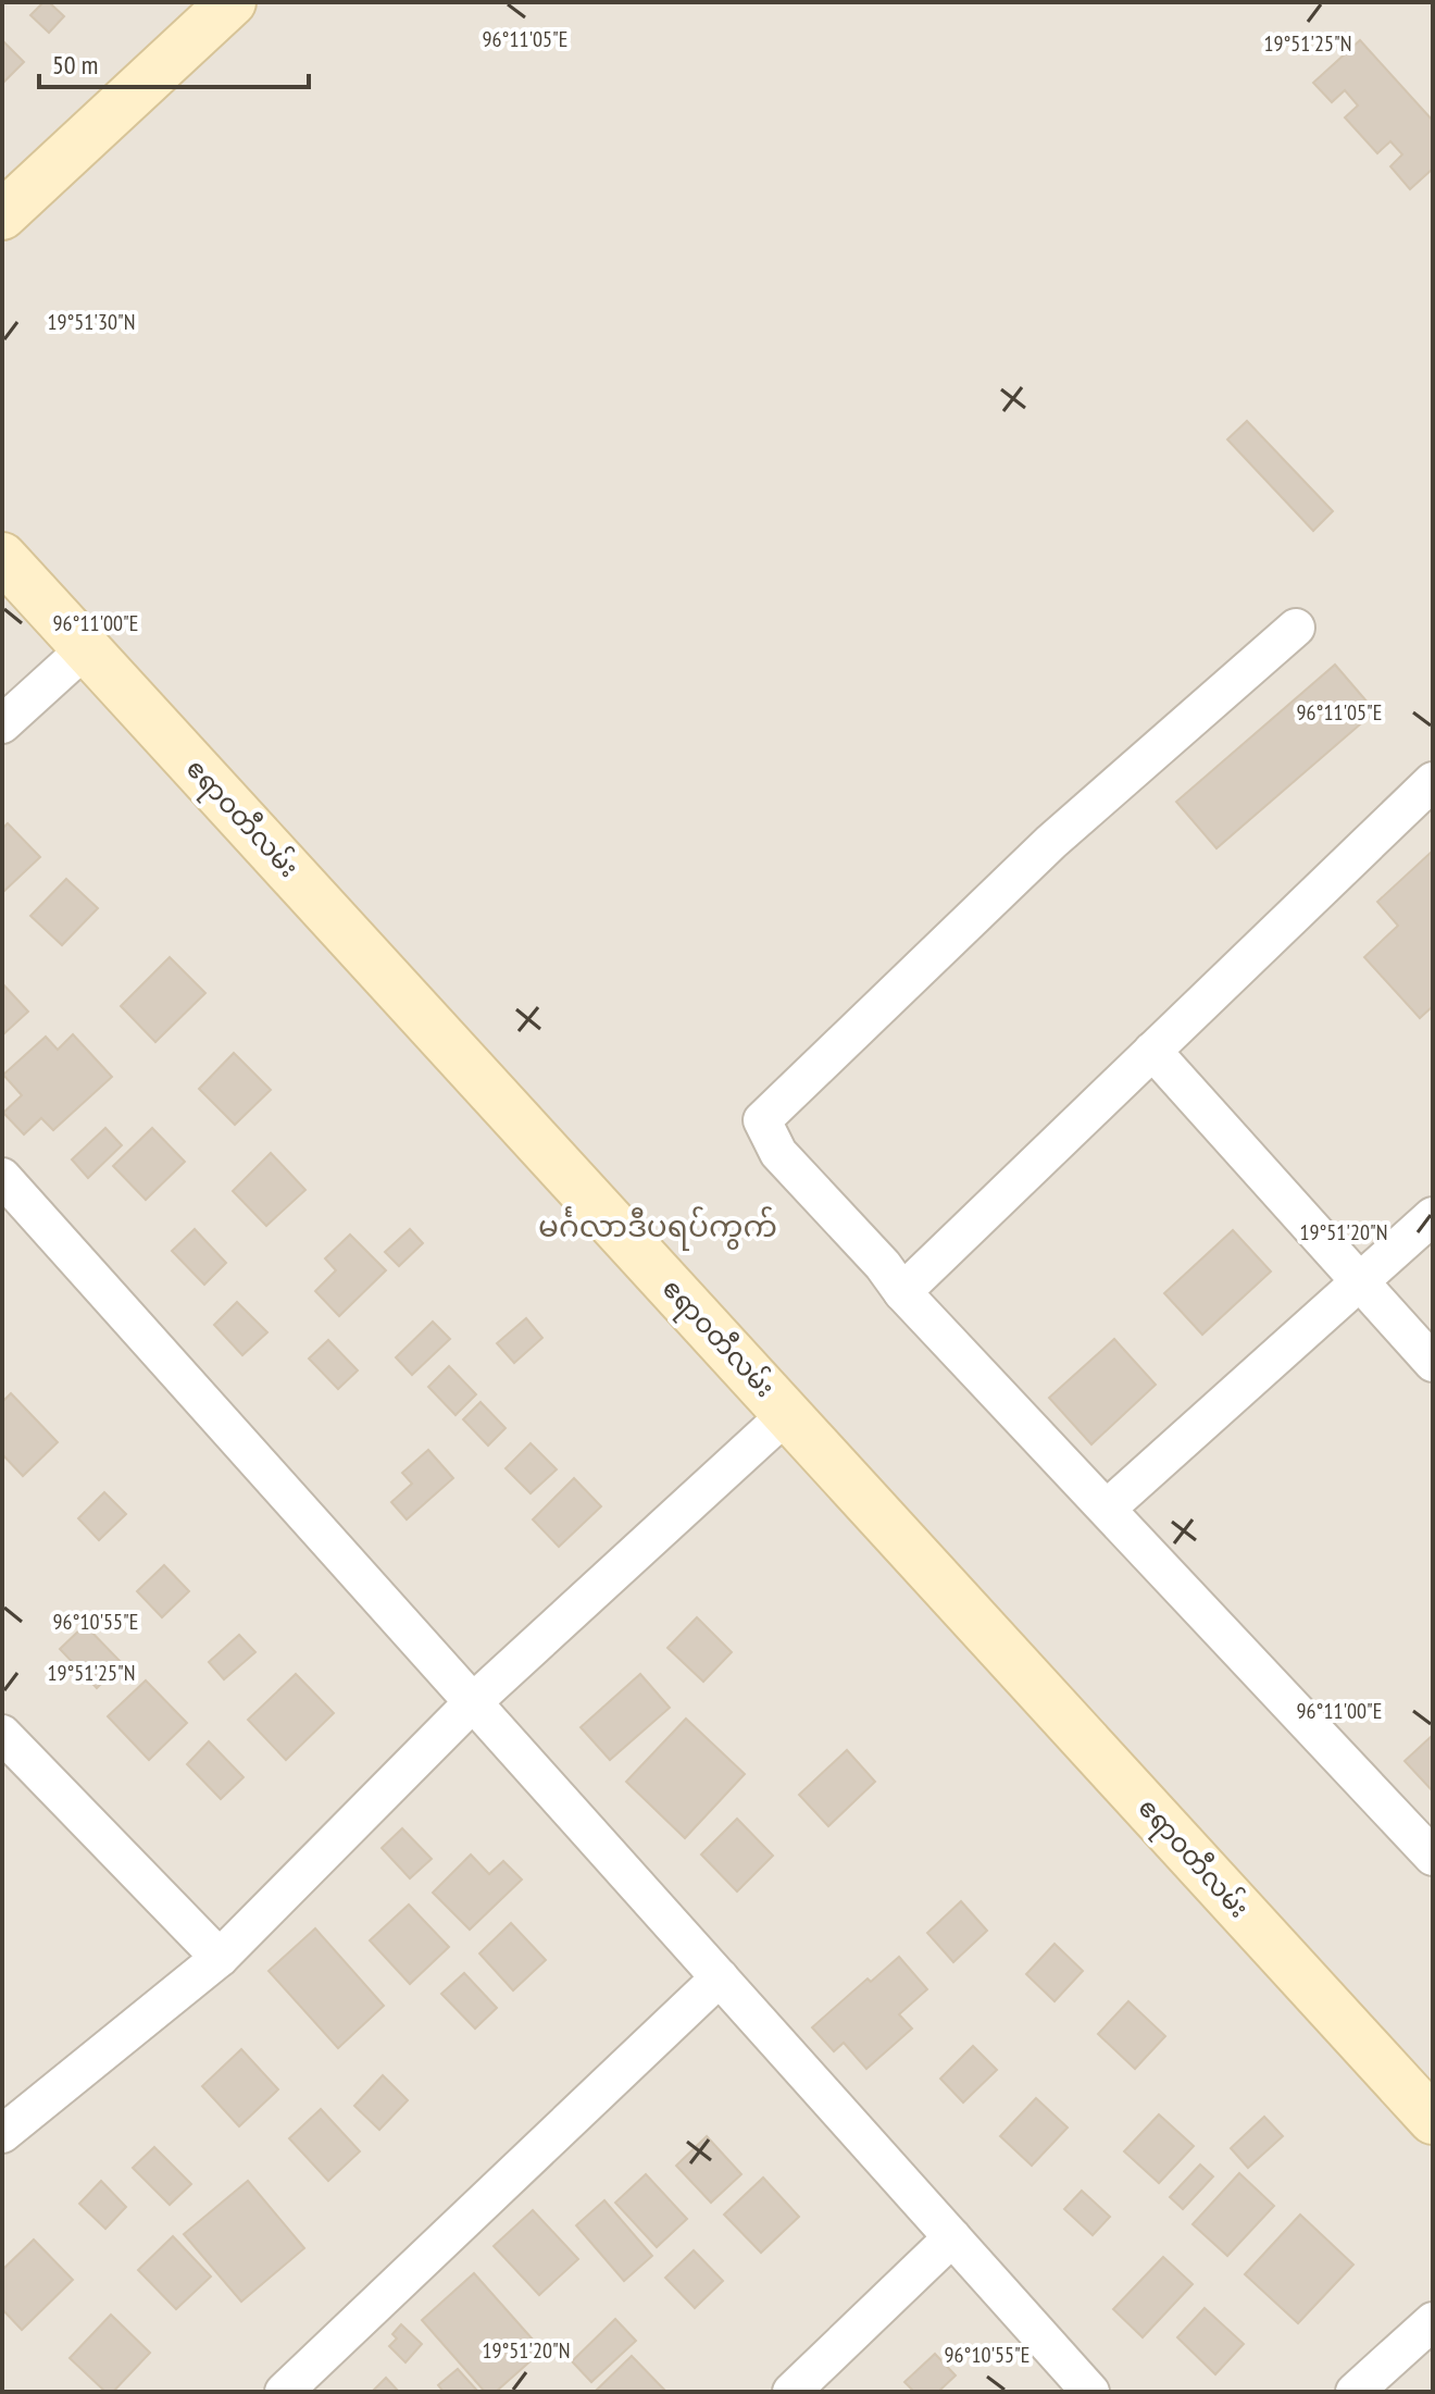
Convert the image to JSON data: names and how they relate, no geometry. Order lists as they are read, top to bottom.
{
  "streets": {
    "street": ["ဧရာဝတီလမ်း"]
  },
  "districts": ["မင်္ဂလာဒီပရပ်ကွက်"],
  "scale_bar": "50 m",
  "coordinates": [
    "96°11'05\"E",
    "19°51'25\"N",
    "19°51'30\"N",
    "96°11'00\"E",
    "19°51'20\"N",
    "96°10'55\"E"
  ]
}
